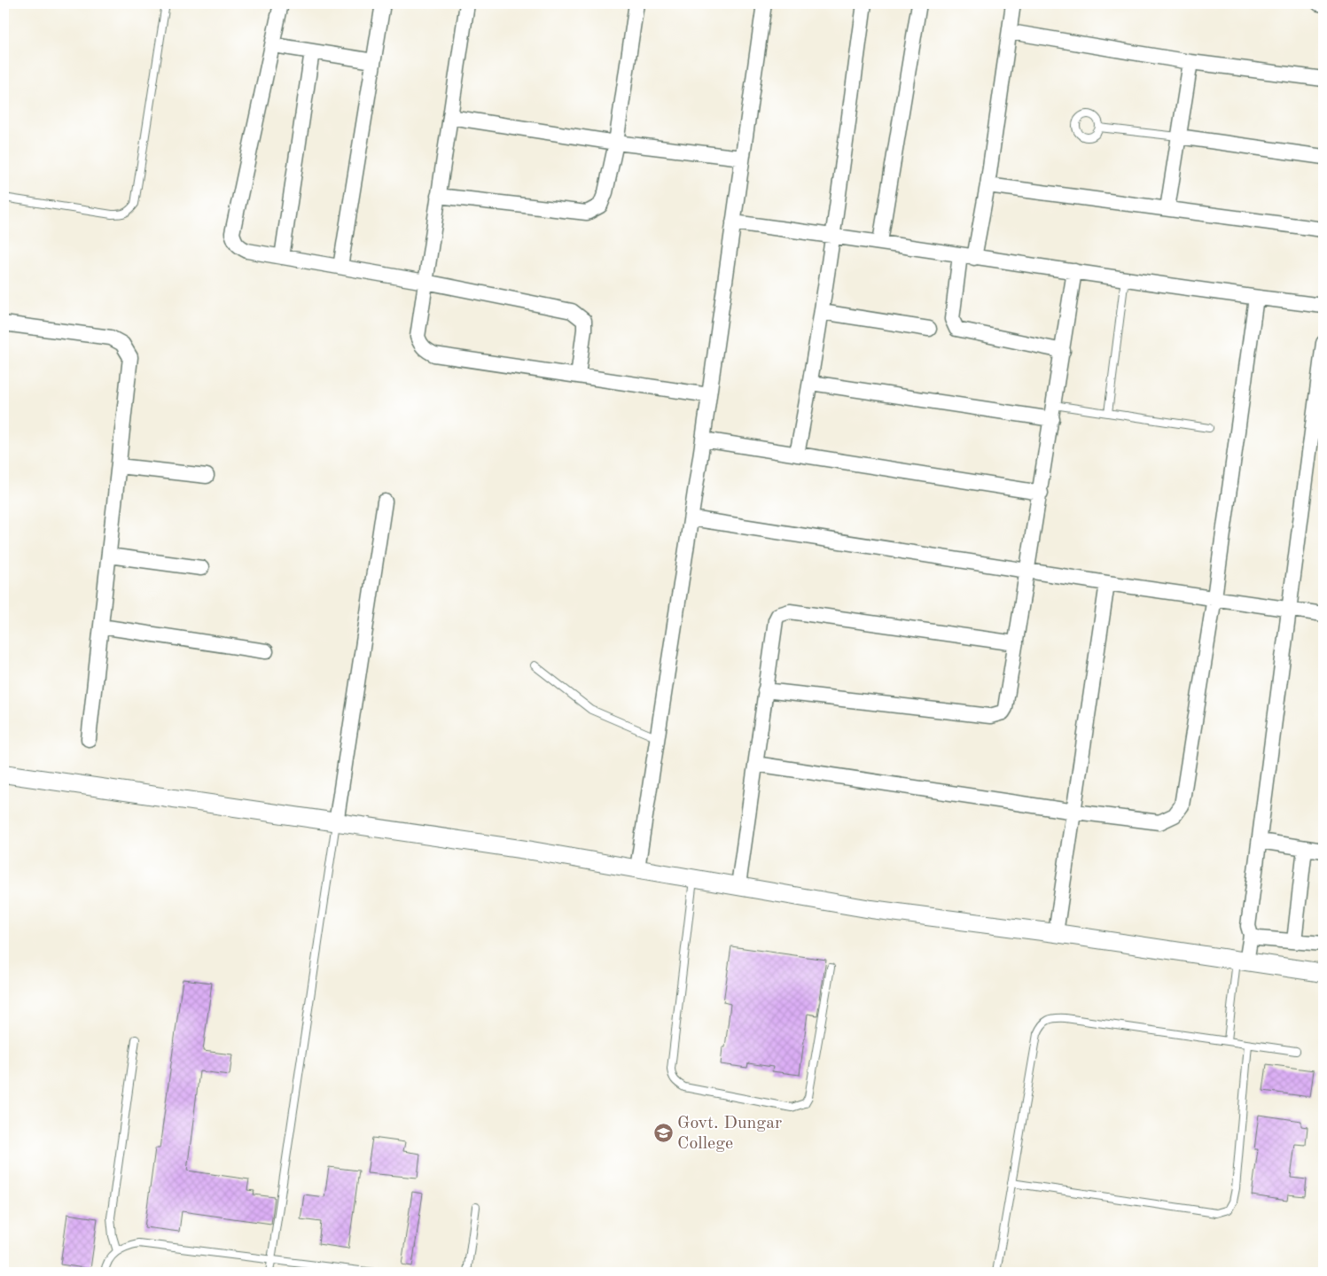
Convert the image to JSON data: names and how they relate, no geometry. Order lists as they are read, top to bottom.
{
  "places": {
    "school or university": ["Govt. Dungar College"]
  }
}
